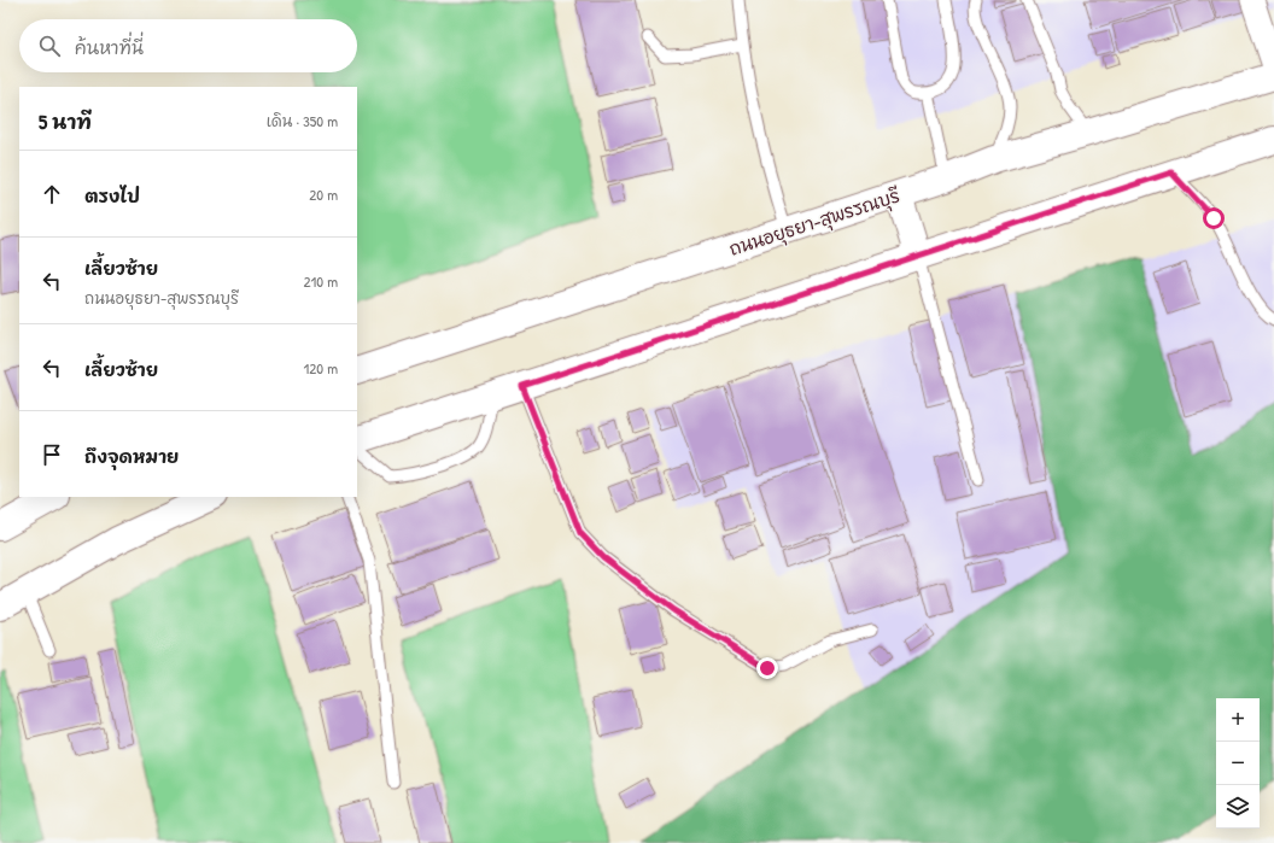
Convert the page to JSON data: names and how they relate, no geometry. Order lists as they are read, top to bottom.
{
  "streets": {
    "main road": ["ถนนอยุธยา-สุพรรณบุรี"]
  },
  "page": {
    "search": "ค้นหาที่นี่",
    "heading": ["5 นาที", "เดิน · 350 m"],
    "list": [
      ["ตรงไป", "20 m"],
      ["เลี้ยวซ้าย", "ถนนอยุธยา-สุพรรณบุรี", "210 m"],
      ["เลี้ยวซ้าย", "120 m"],
      "ถึงจุดหมาย"
    ],
    "map_buttons": ["+", "−"]
  }
}
